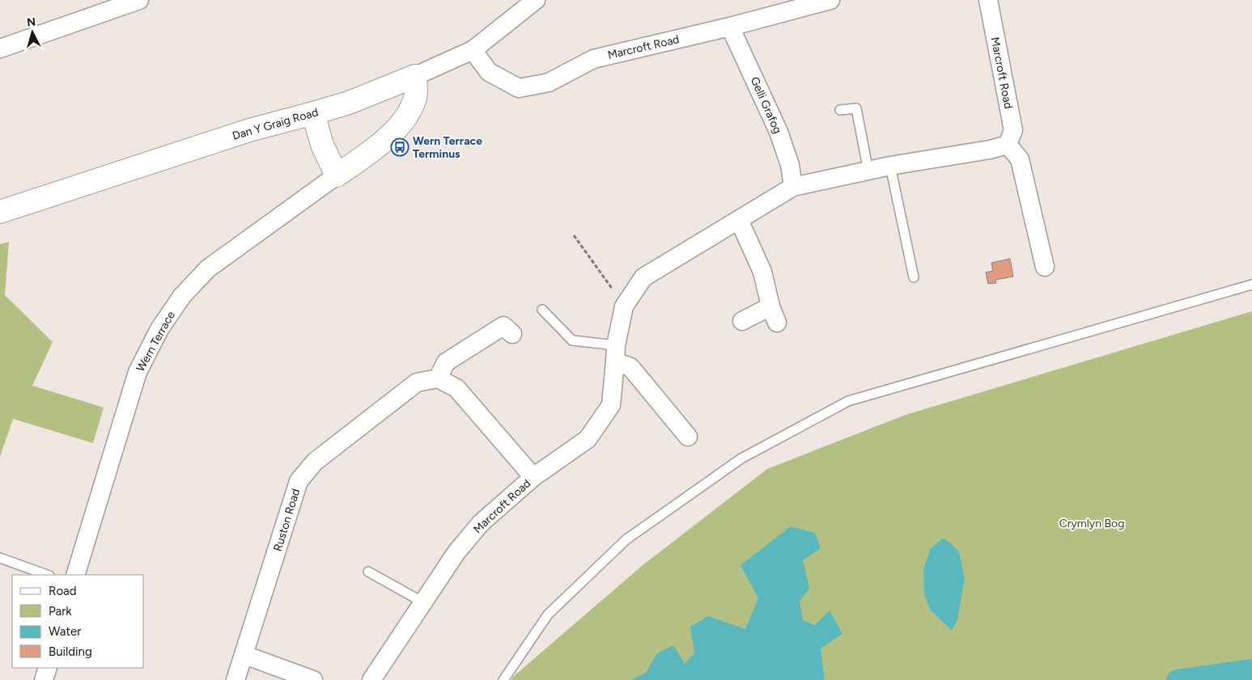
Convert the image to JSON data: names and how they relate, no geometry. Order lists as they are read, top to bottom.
{
  "streets": {
    "street": [
      "Marcroft Road",
      "Gelli Grafog",
      "Dan Y Graig Road",
      "Wern Terrace",
      "Ruston Road"
    ]
  },
  "crossings": [
    ["Marcroft Road", "Gelli Grafog"],
    ["Marcroft Road", "Dan Y Graig Road"],
    ["Dan Y Graig Road", "Wern Terrace"]
  ],
  "parks": ["Crymlyn Bog"],
  "places": {
    "bus stop": ["Wern Terrace Terminus"]
  },
  "legend": [
    "Road",
    "Park",
    "Water",
    "Building"
  ],
  "north": "top"
}
